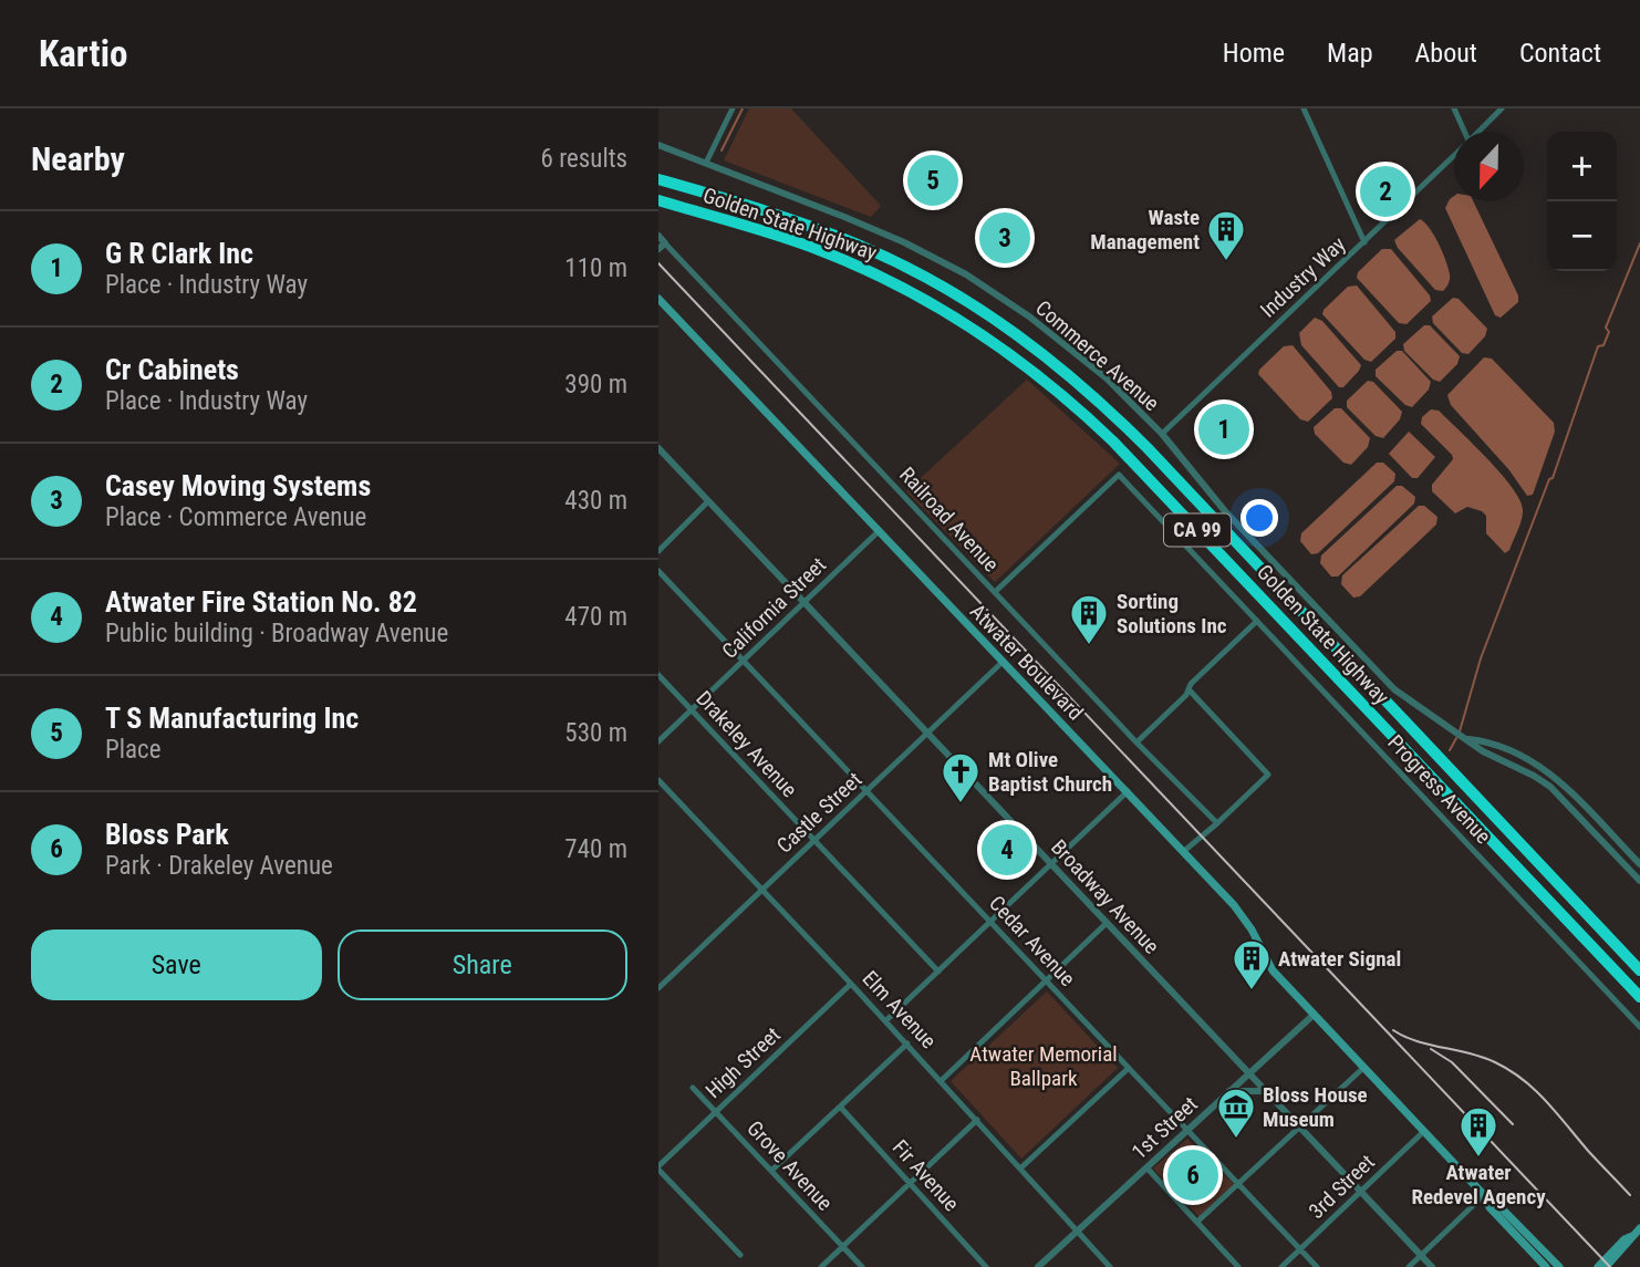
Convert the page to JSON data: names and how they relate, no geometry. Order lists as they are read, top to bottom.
{
  "streets": {
    "highway": ["Golden State Highway", "CA 99"],
    "main road": ["Atwater Boulevard"],
    "street": [
      "Industry Way",
      "Commerce Avenue",
      "Railroad Avenue",
      "California Street",
      "Drakeley Avenue",
      "Progress Avenue",
      "Castle Street",
      "Broadway Avenue",
      "Cedar Avenue",
      "Elm Avenue",
      "High Street",
      "1st Street",
      "Grove Avenue",
      "Fir Avenue",
      "3rd Street"
    ]
  },
  "crossings": [
    ["Industry Way", "Commerce Avenue"],
    ["Railroad Avenue", "Progress Avenue"],
    ["California Street", "Atwater Boulevard"],
    ["California Street", "Drakeley Avenue"],
    ["California Street", "Broadway Avenue"],
    ["California Street", "Cedar Avenue"],
    ["Atwater Boulevard", "Castle Street"],
    ["Atwater Boulevard", "1st Street"],
    ["Atwater Boulevard", "3rd Street"],
    ["Drakeley Avenue", "Castle Street"],
    ["Castle Street", "Broadway Avenue"],
    ["Castle Street", "Cedar Avenue"],
    ["Castle Street", "Elm Avenue"],
    ["Broadway Avenue", "1st Street"],
    ["Broadway Avenue", "3rd Street"],
    ["Cedar Avenue", "1st Street"],
    ["Cedar Avenue", "3rd Street"],
    ["Elm Avenue", "High Street"],
    ["Elm Avenue", "1st Street"],
    ["High Street", "Grove Avenue"]
  ],
  "parks": ["Atwater Memorial Ballpark"],
  "places": {
    "building": [
      "Waste Management",
      "Sorting Solutions Inc",
      "Atwater Signal",
      "Atwater Redevel Agency"
    ],
    "church": ["Mt Olive Baptist Church"],
    "museum": ["Bloss House Museum"]
  },
  "north": "bottom",
  "page": {
    "header": "Kartio",
    "nav": [
      "Home",
      "Map",
      "About",
      "Contact"
    ],
    "heading": ["Nearby", "6 results"],
    "map_buttons": ["+", "−"],
    "pins": [
      "5",
      "2",
      "3",
      "1",
      "4",
      "6"
    ],
    "list": [
      {
        "mark": "1",
        "name": "G R Clark Inc",
        "note": "Place · Industry Way",
        "value": "110 m"
      },
      {
        "mark": "2",
        "name": "Cr Cabinets",
        "note": "Place · Industry Way",
        "value": "390 m"
      },
      {
        "mark": "3",
        "name": "Casey Moving Systems",
        "note": "Place · Commerce Avenue",
        "value": "430 m"
      },
      {
        "mark": "4",
        "name": "Atwater Fire Station No. 82",
        "note": "Public building · Broadway Avenue",
        "value": "470 m"
      },
      {
        "mark": "5",
        "name": "T S Manufacturing Inc",
        "note": "Place",
        "value": "530 m"
      },
      {
        "mark": "6",
        "name": "Bloss Park",
        "note": "Park · Drakeley Avenue",
        "value": "740 m"
      }
    ],
    "buttons": ["Save", "Share"]
  }
}
